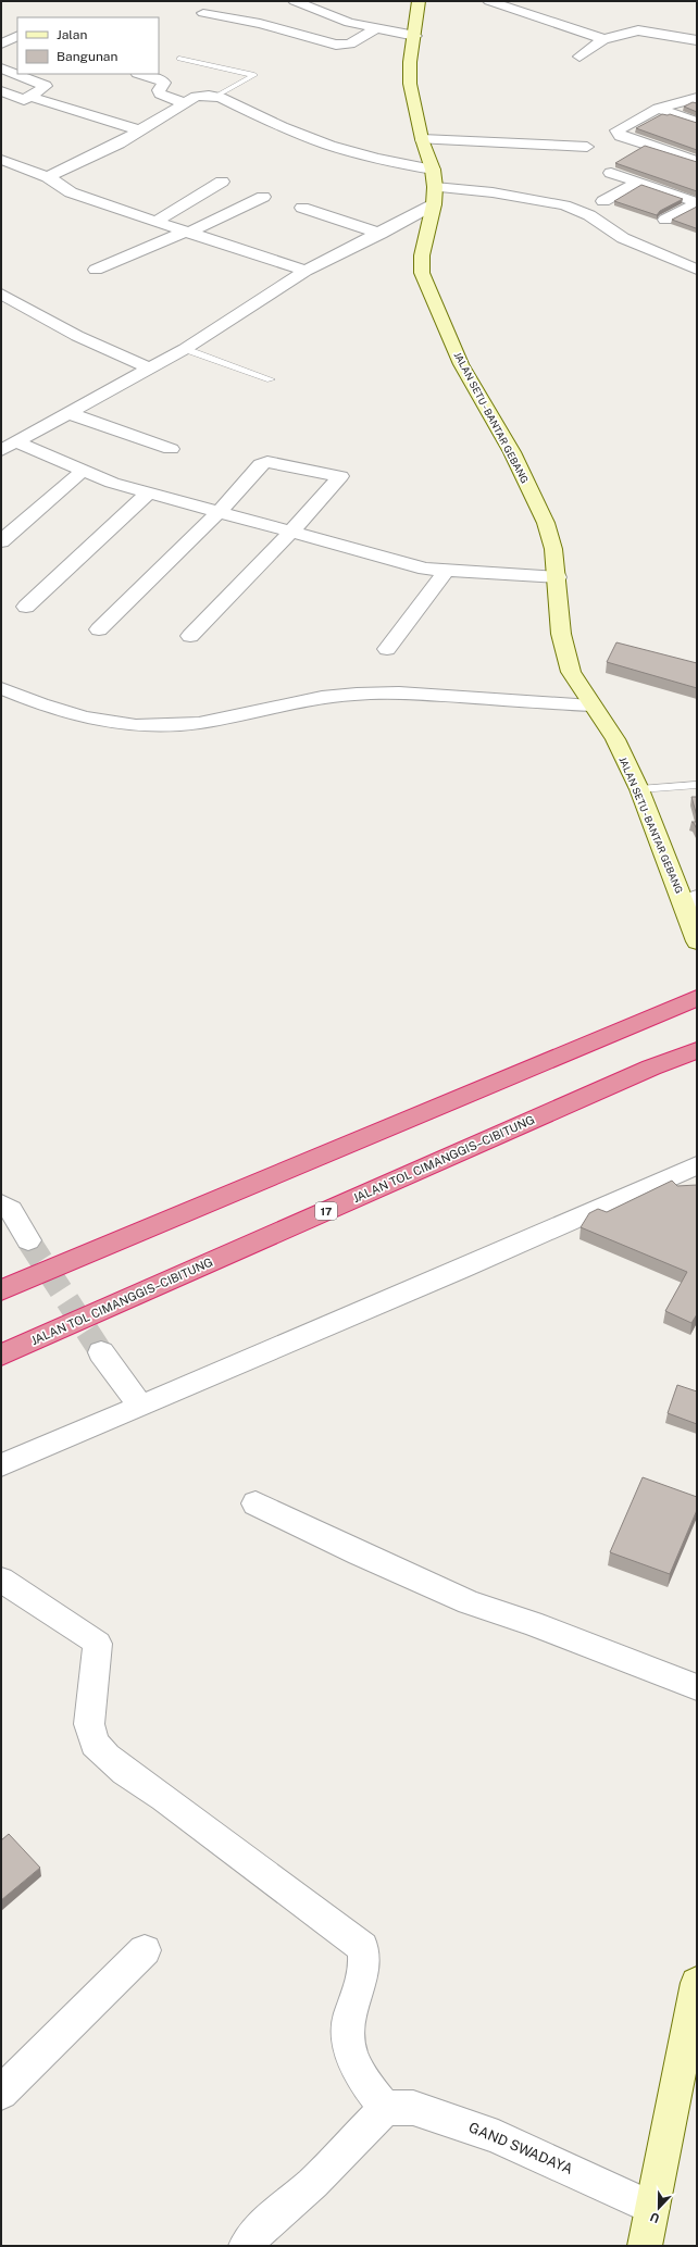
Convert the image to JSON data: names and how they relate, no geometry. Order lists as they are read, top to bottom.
{
  "streets": {
    "highway": ["JALAN TOL CIMANGGIS–CIBITUNG", "17"],
    "main road": ["JALAN SETU - BANTAR GEBANG"],
    "street": ["GAND SWADAYA"]
  },
  "legend": ["Jalan", "Bangunan"],
  "north": "bottom"
}
